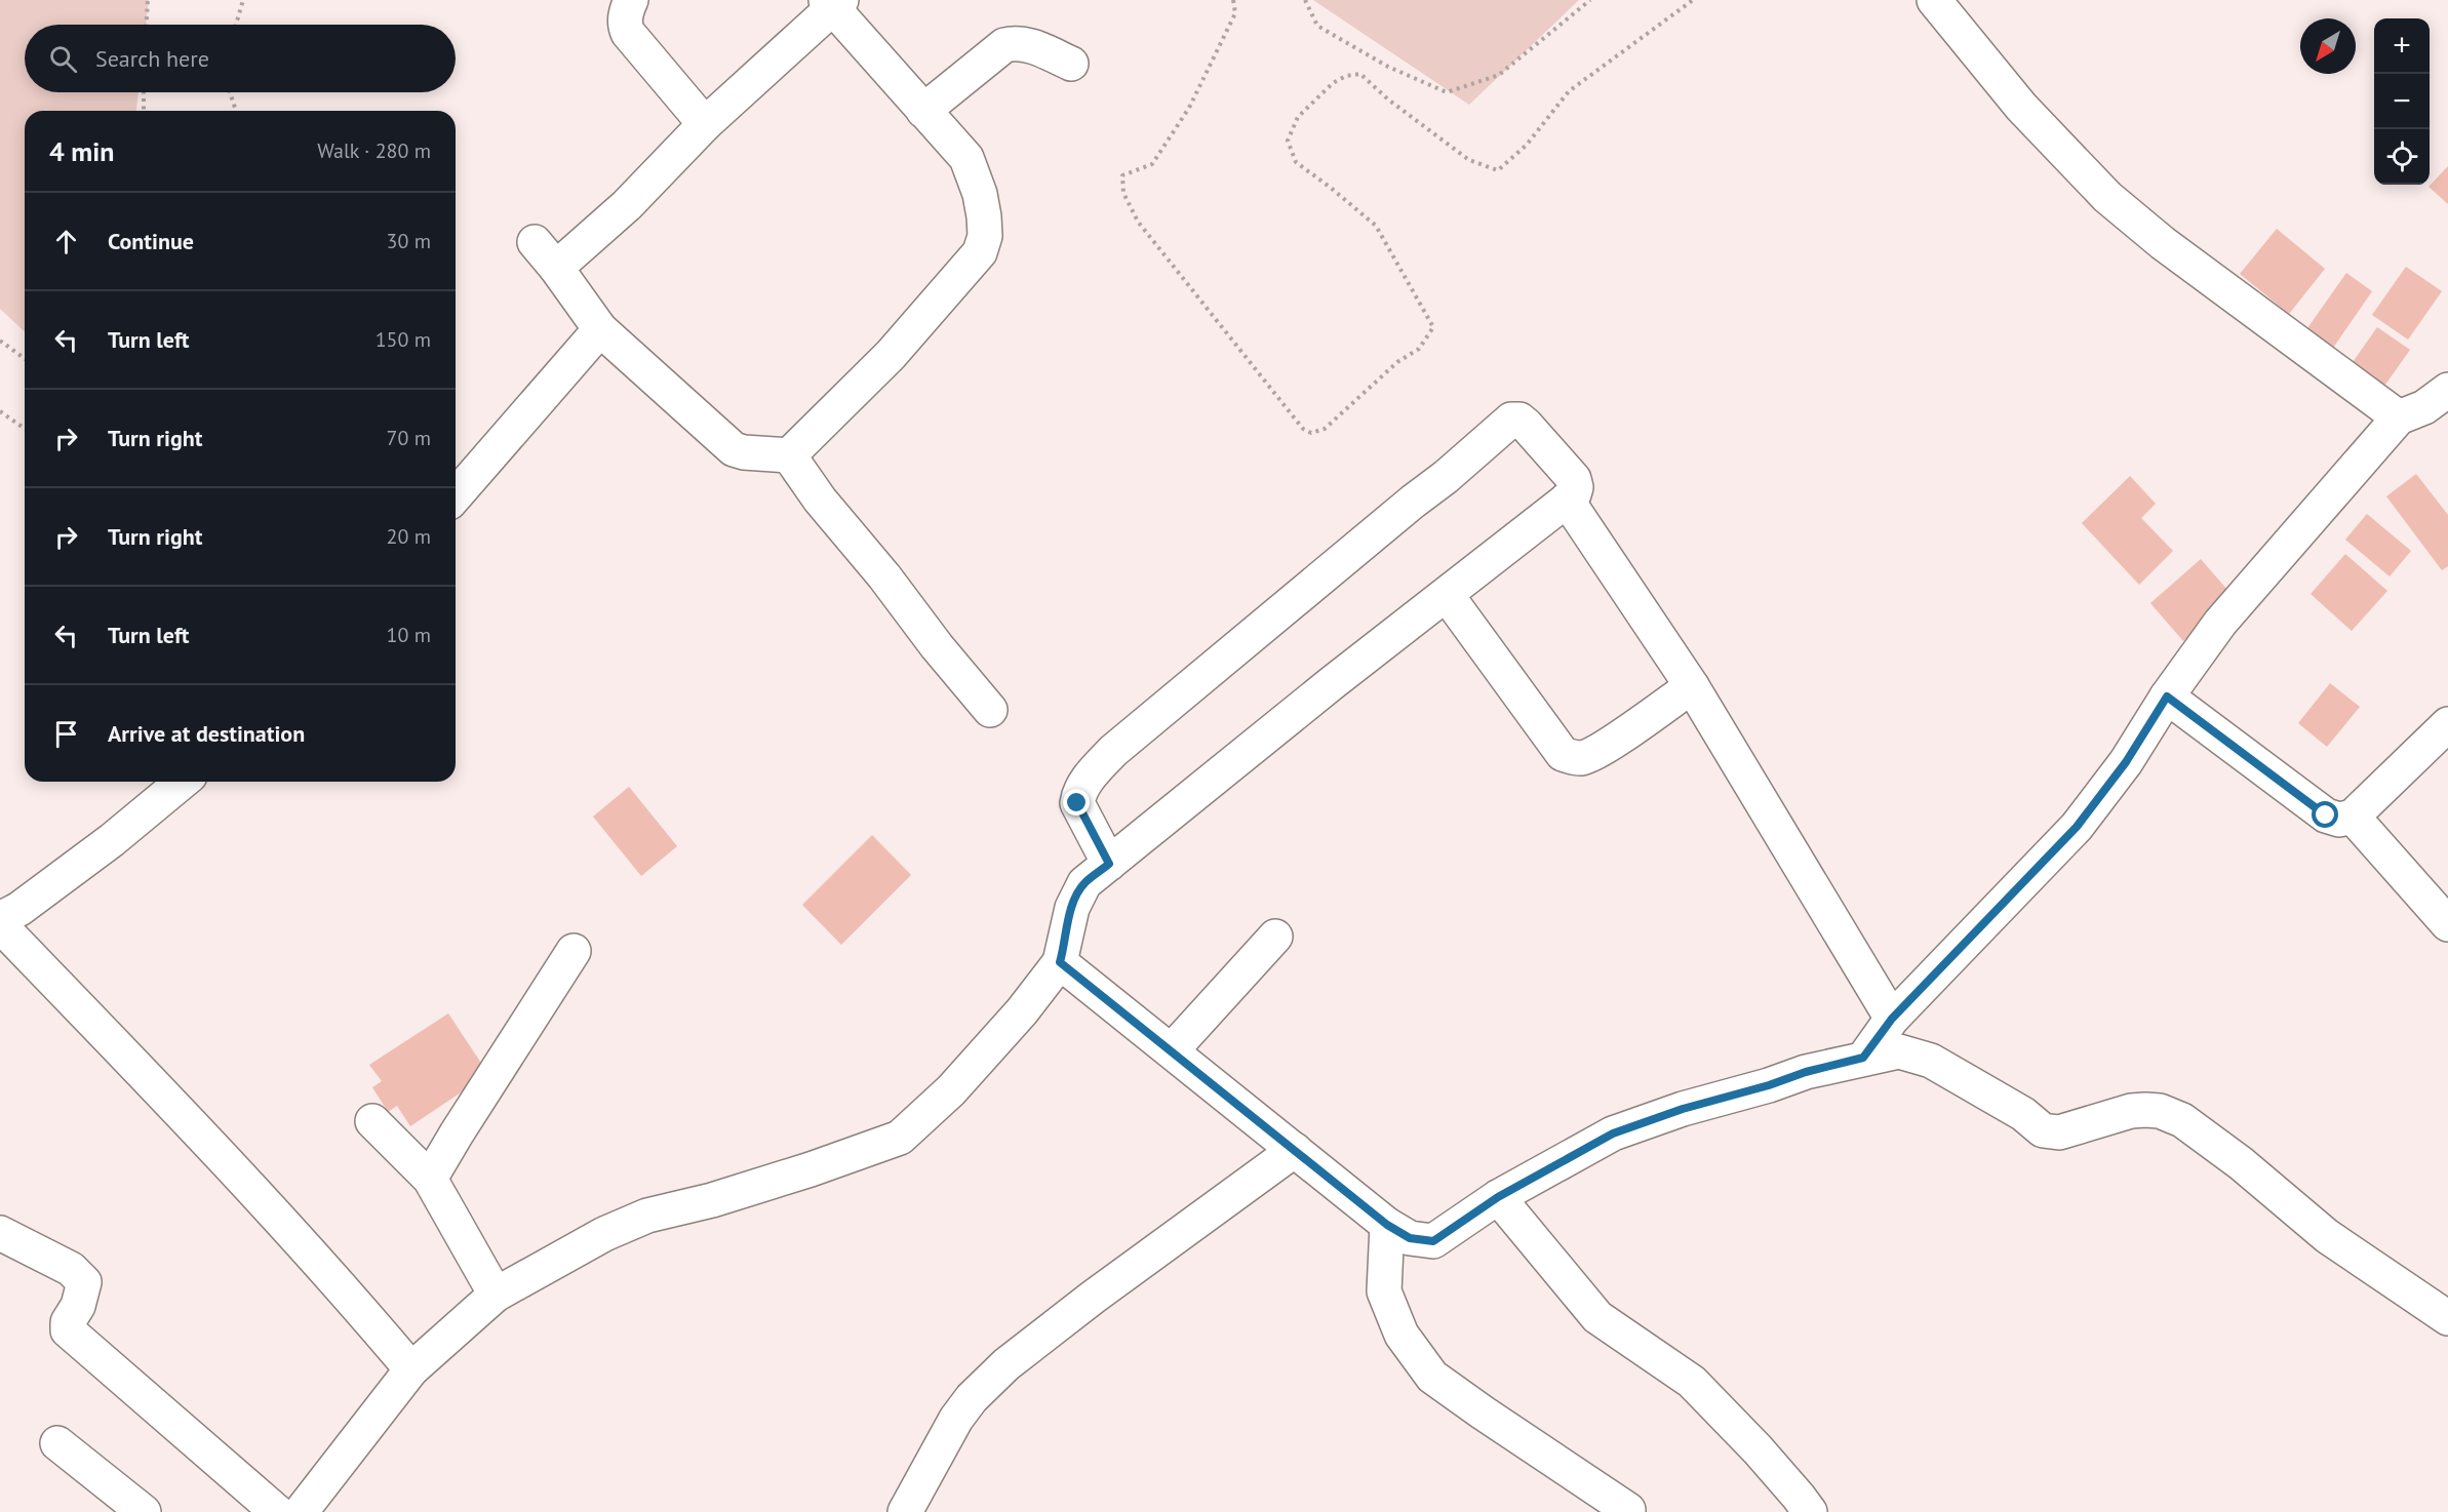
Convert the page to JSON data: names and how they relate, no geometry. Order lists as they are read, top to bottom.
{
  "north": "bottom left",
  "page": {
    "map_buttons": ["+", "−"],
    "search": "Search here",
    "heading": ["4 min", "Walk · 280 m"],
    "list": [
      ["Continue", "30 m"],
      ["Turn left", "150 m"],
      ["Turn right", "70 m"],
      ["Turn right", "20 m"],
      ["Turn left", "10 m"],
      "Arrive at destination"
    ]
  }
}
